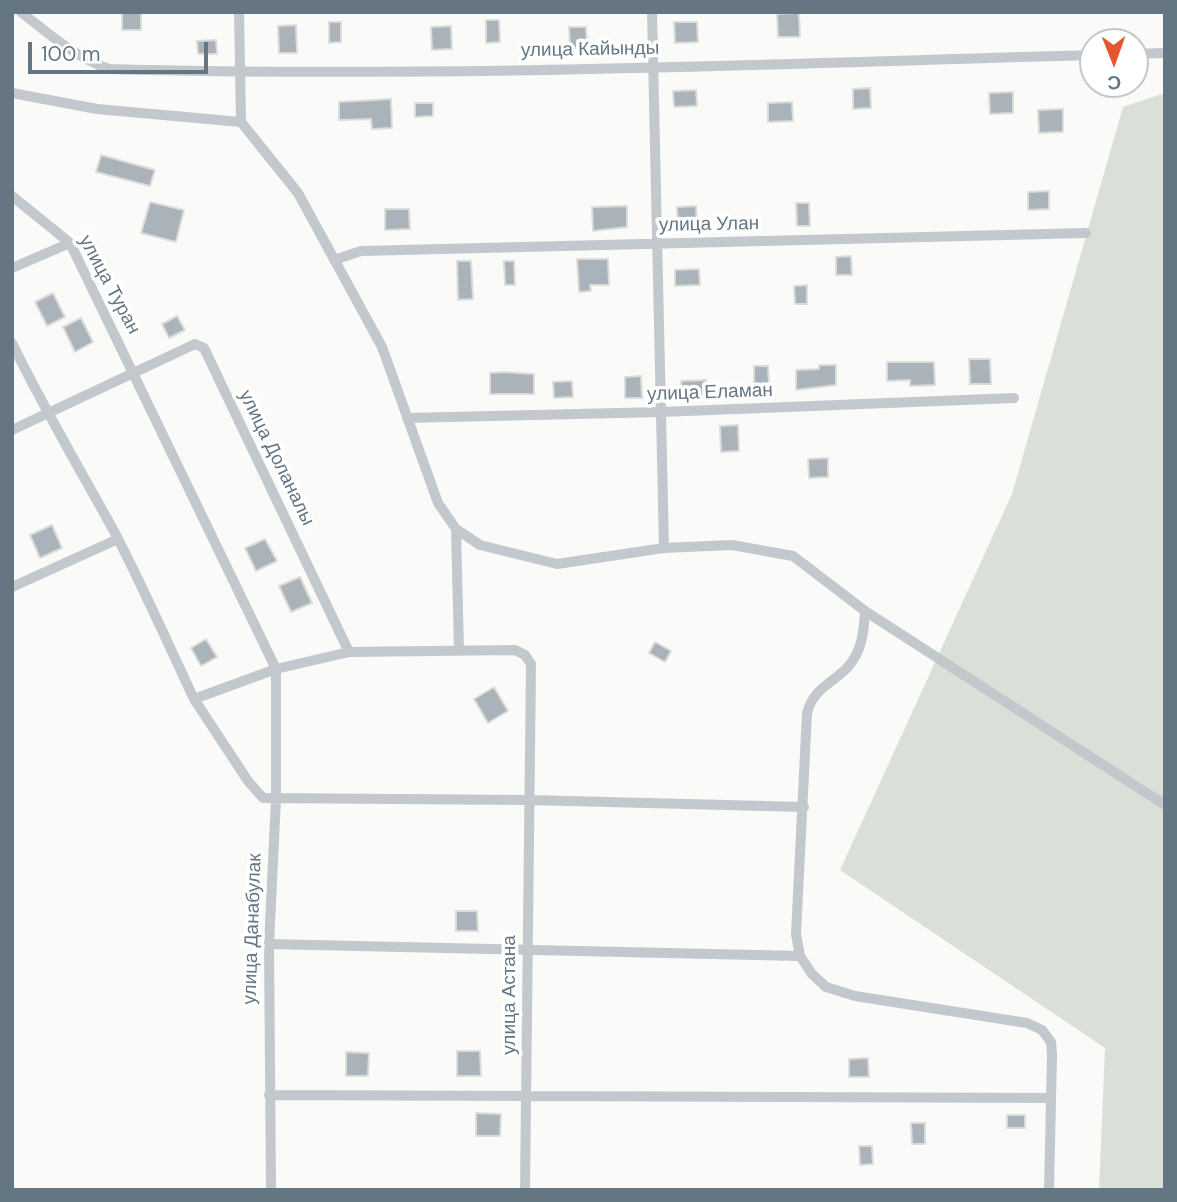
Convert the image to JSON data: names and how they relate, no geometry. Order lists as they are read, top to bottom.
{
  "streets": {
    "street": [
      "улица Кайынды",
      "улица Улан",
      "улица Туран",
      "улица Еламан",
      "улица Доланалы",
      "улица Данабулак",
      "улица Астана"
    ]
  },
  "crossings": [
    ["улица Туран", "улица Доланалы"],
    ["улица Туран", "улица Данабулак"]
  ],
  "scale_bar": "100 m",
  "north": "bottom"
}
